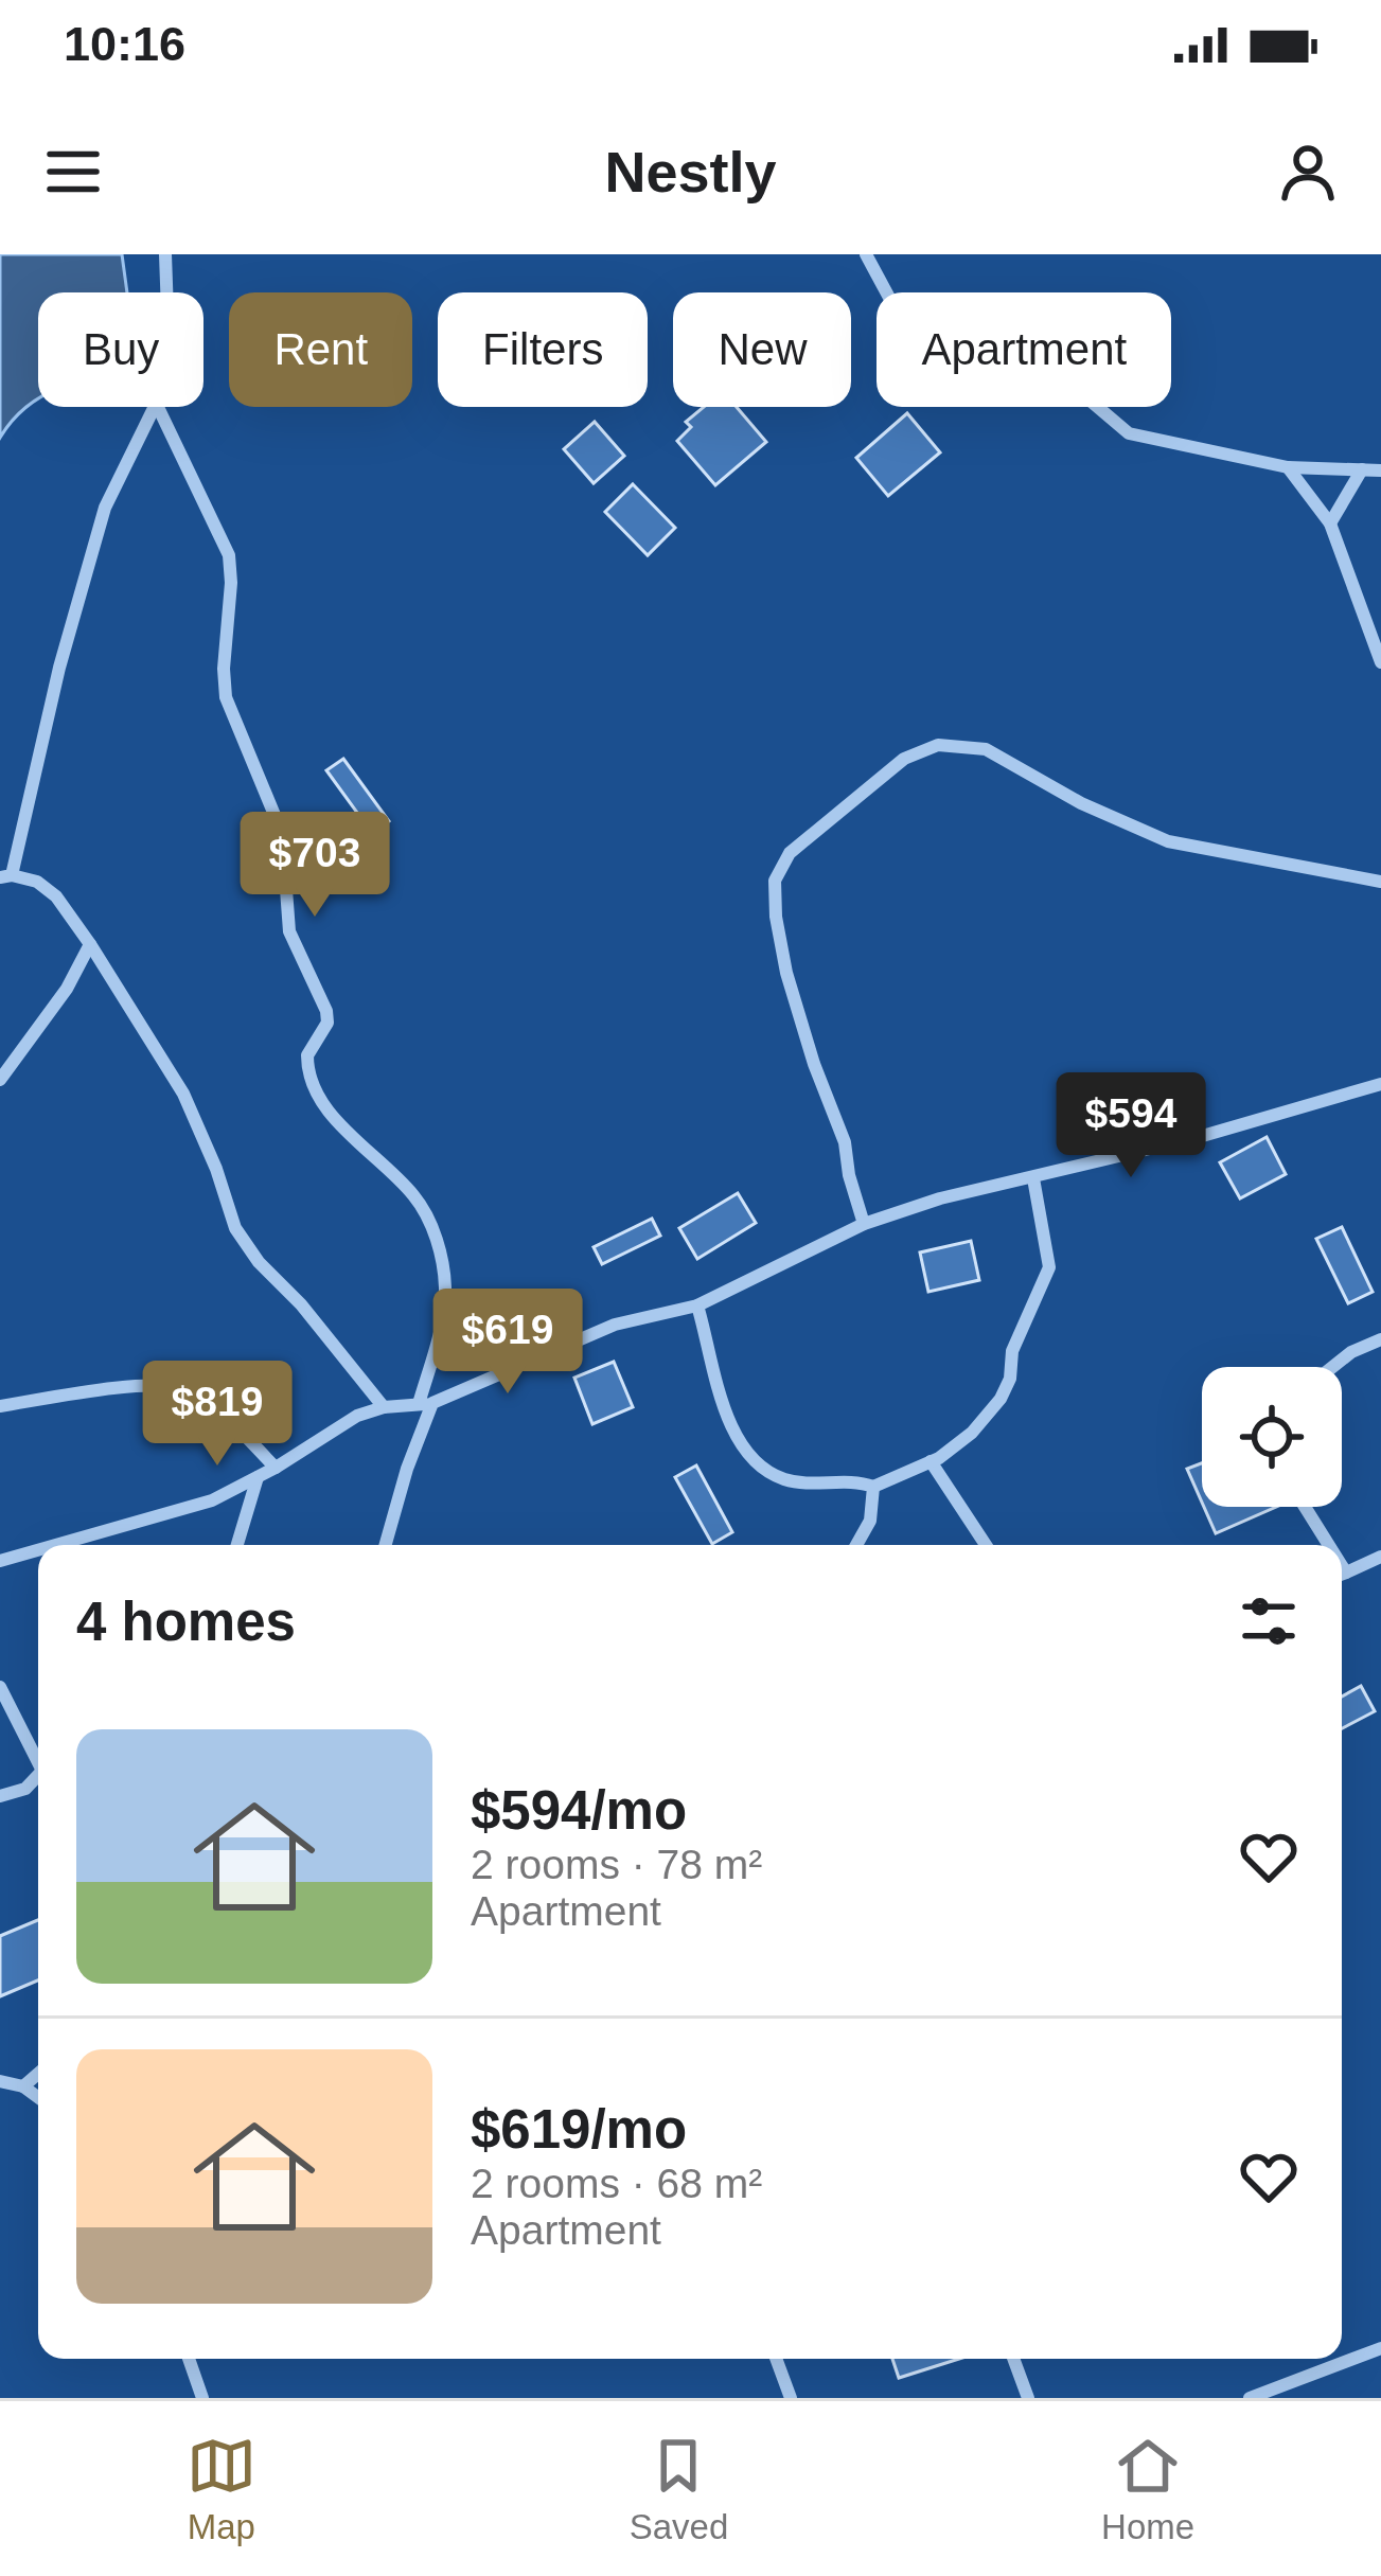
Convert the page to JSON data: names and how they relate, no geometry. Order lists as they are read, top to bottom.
{
  "page": {
    "status": "10:16",
    "header": "Nestly",
    "chip": [
      "Buy",
      "Rent",
      "Filters",
      "New",
      "Apartment"
    ],
    "price": [
      "$703",
      "$594",
      "$619",
      "$819"
    ],
    "heading": "4 homes",
    "list": [
      {
        "name": "$594/mo",
        "note": "2 rooms · 78 m² · Apartment"
      },
      {
        "name": "$619/mo",
        "note": "2 rooms · 68 m² · Apartment"
      }
    ],
    "tabs": ["Map", "Saved", "Home"]
  }
}
